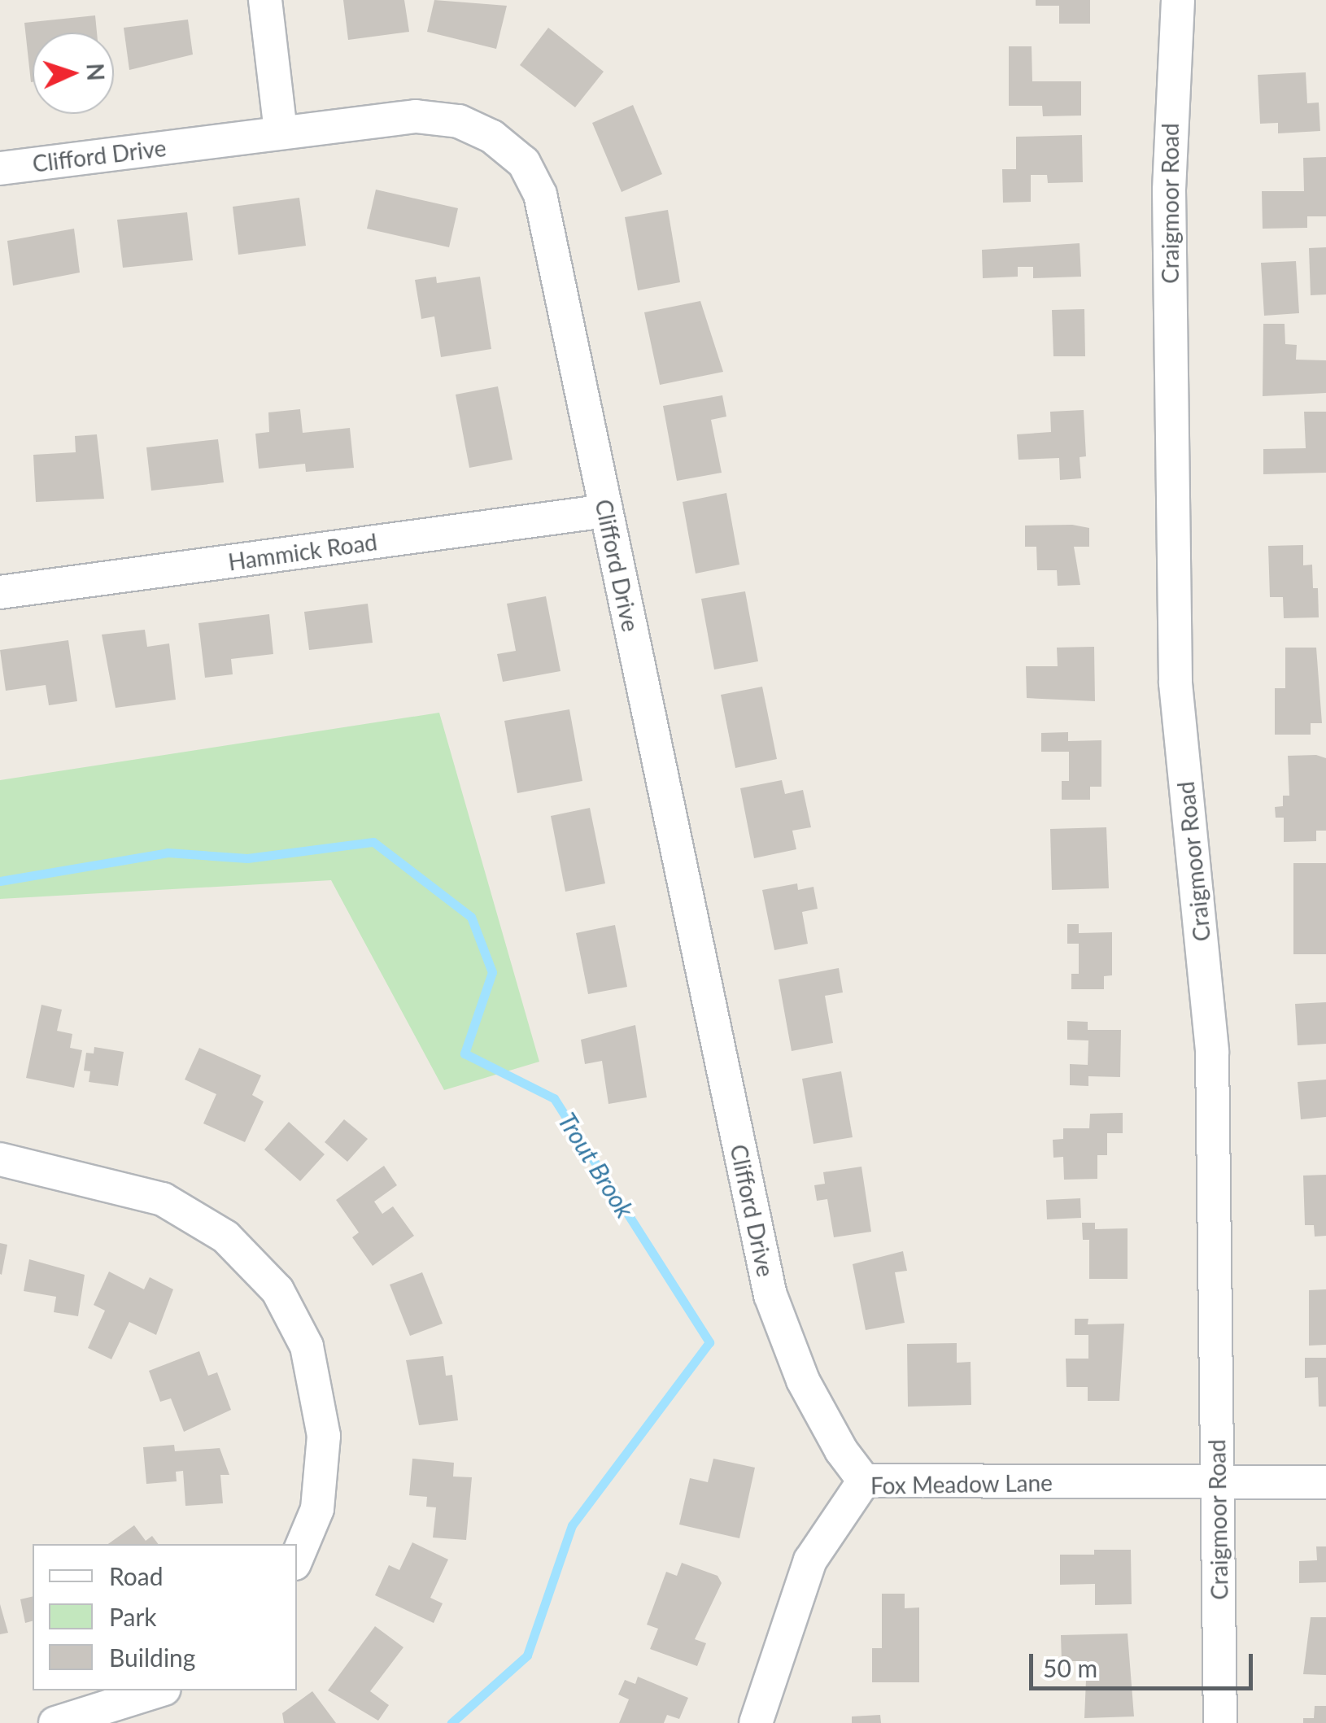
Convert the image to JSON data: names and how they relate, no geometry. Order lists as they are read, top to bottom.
{
  "streets": {
    "street": [
      "Clifford Drive",
      "Craigmoor Road",
      "Hammick Road",
      "Fox Meadow Lane"
    ]
  },
  "crossings": [
    ["Clifford Drive", "Hammick Road"],
    ["Clifford Drive", "Fox Meadow Lane"],
    ["Craigmoor Road", "Fox Meadow Lane"]
  ],
  "water": ["Trout Brook"],
  "legend": ["Road", "Park", "Building"],
  "scale_bar": "50 m",
  "north": "right"
}
